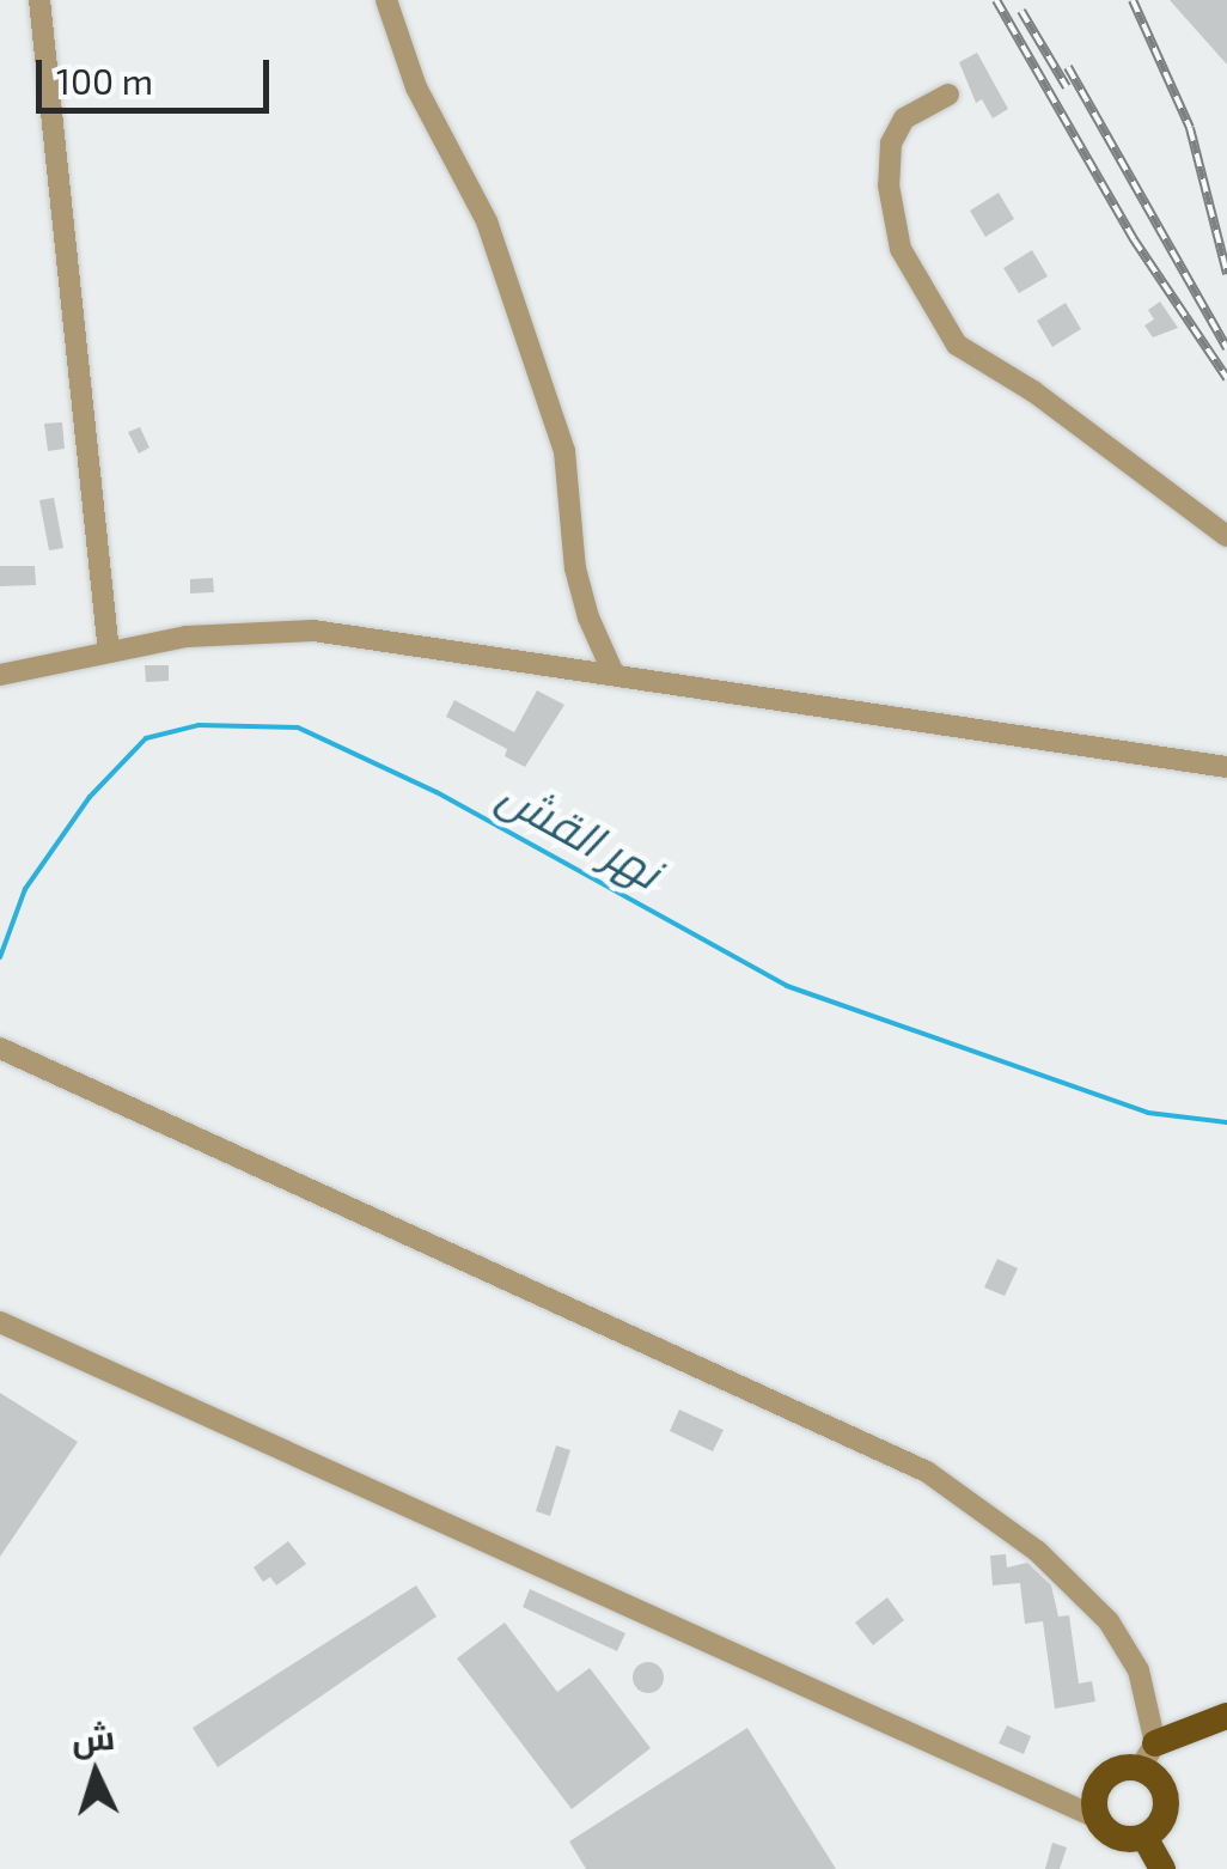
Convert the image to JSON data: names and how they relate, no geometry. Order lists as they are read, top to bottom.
{
  "water": ["نهر القش"],
  "scale_bar": "100 m",
  "north": "top"
}
